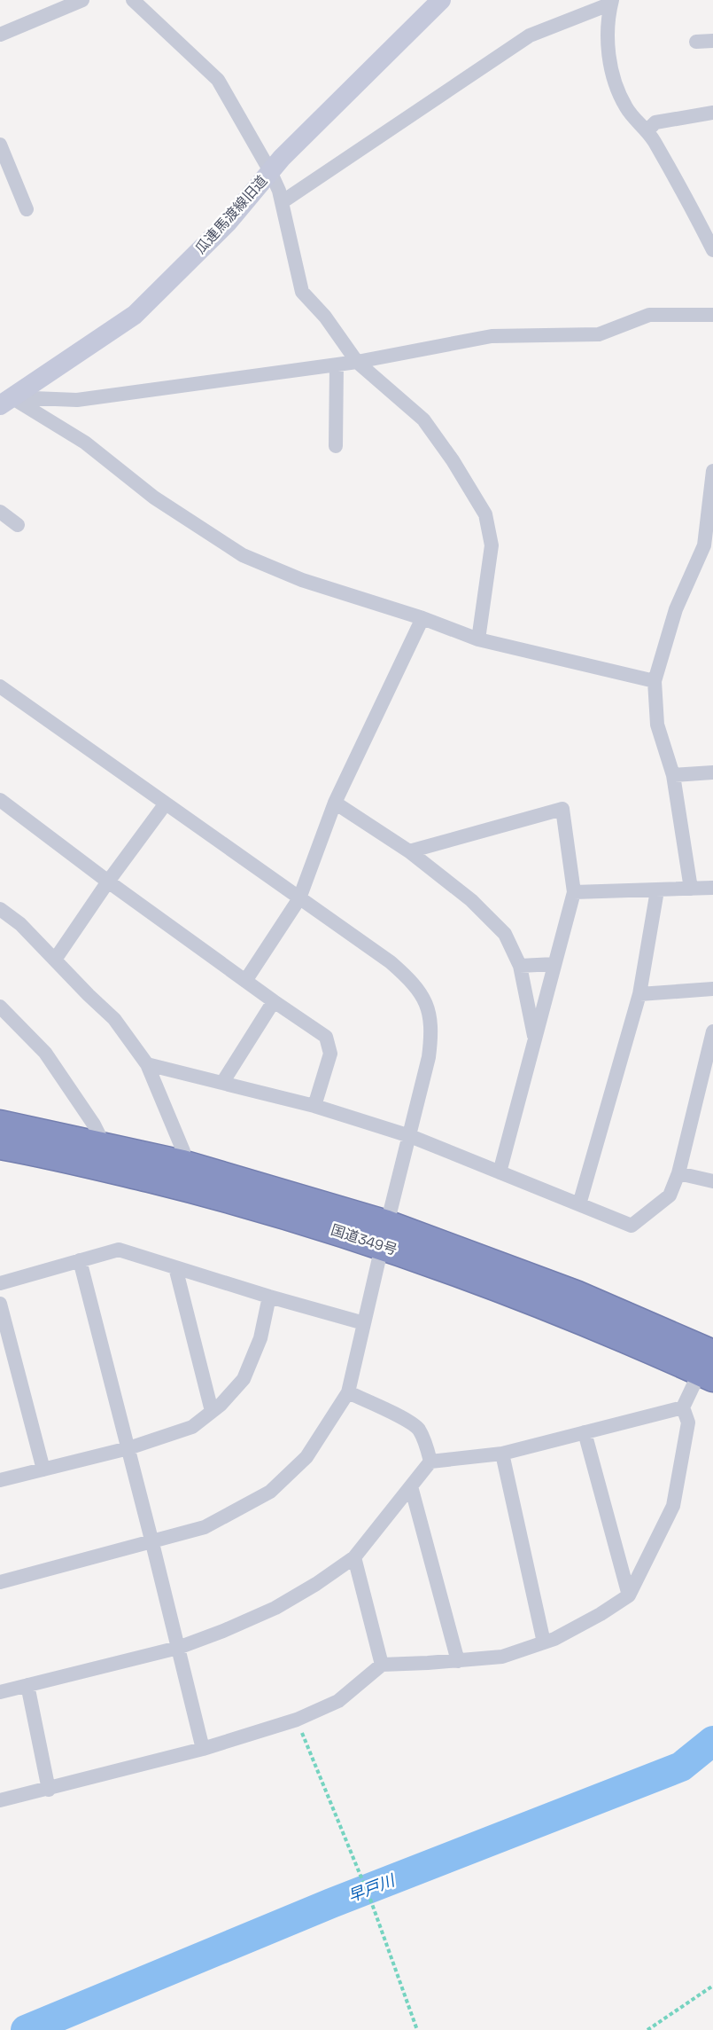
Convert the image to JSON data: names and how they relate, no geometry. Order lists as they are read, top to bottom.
{
  "streets": {
    "highway": ["国道349号"],
    "street": ["瓜連馬渡線旧道"]
  },
  "water": ["早戸川"]
}
